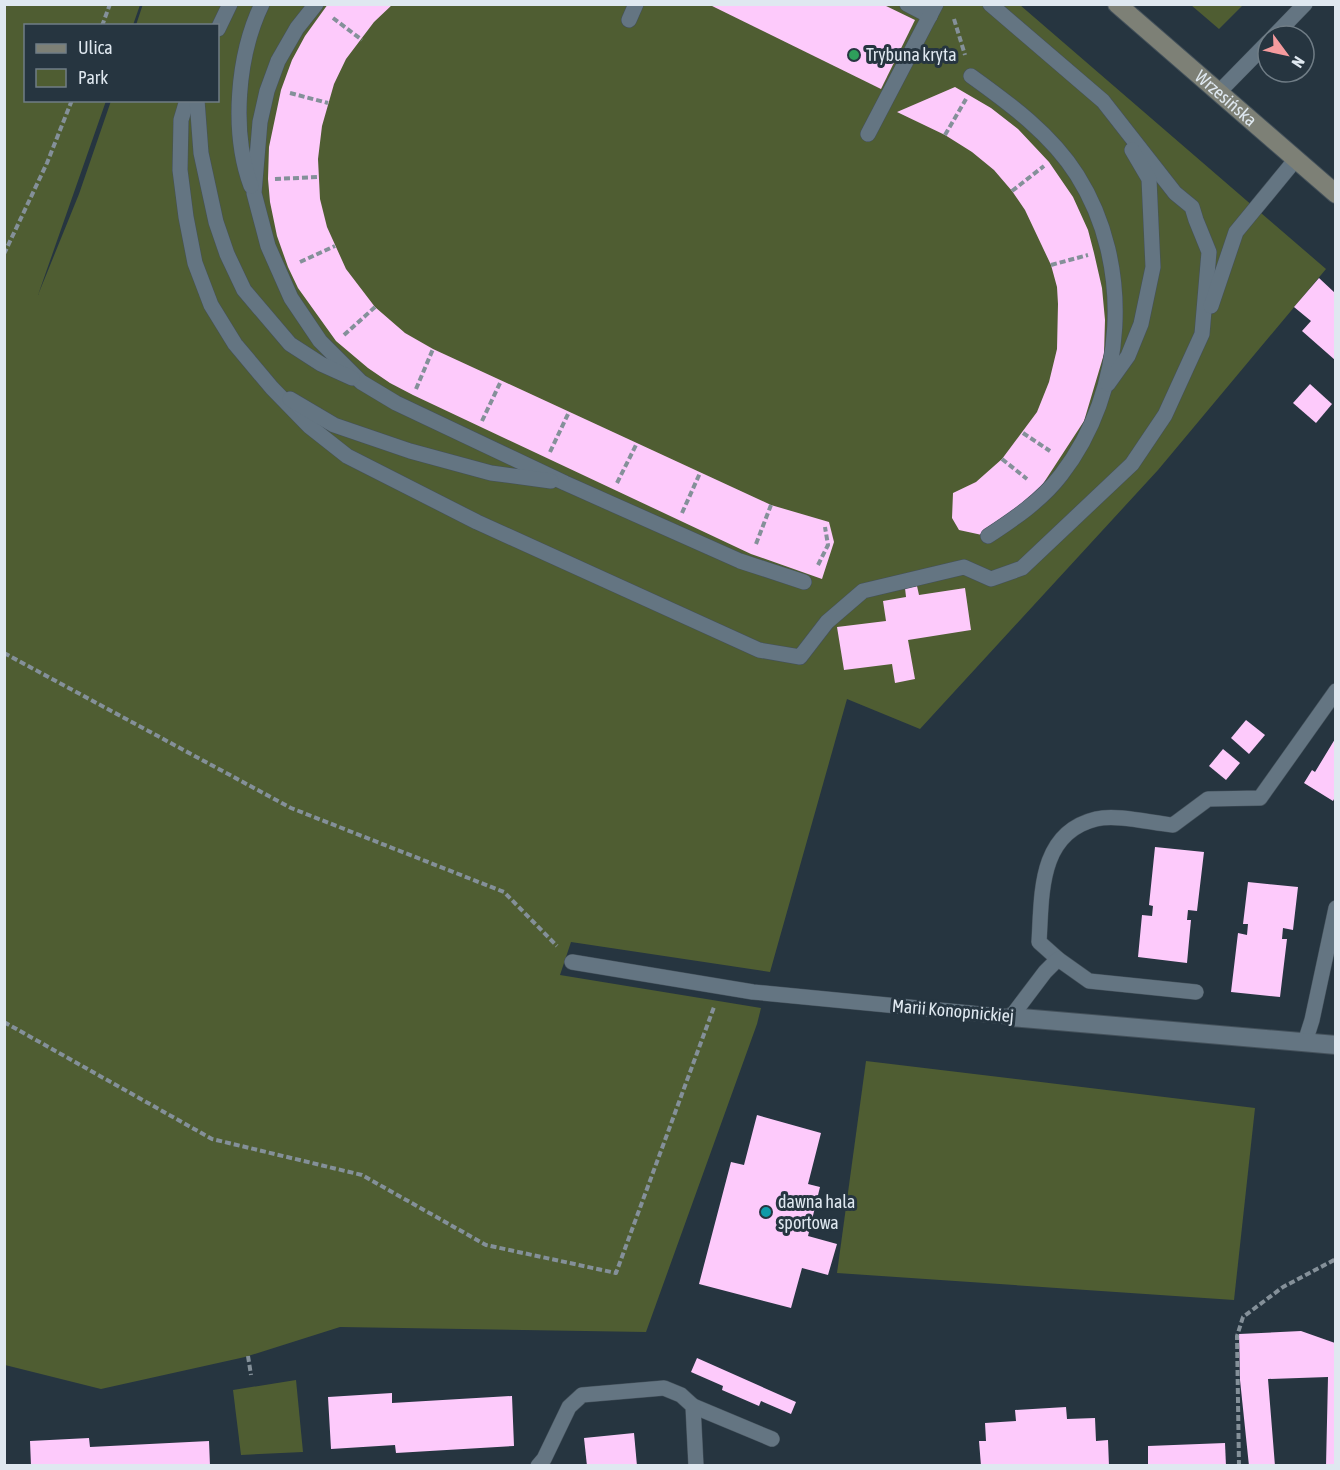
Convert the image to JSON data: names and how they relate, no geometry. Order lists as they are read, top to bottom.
{
  "streets": {
    "street": ["Wrzesińska", "Marii Konopnickiej"]
  },
  "places": ["Trybuna kryta", "dawna hala sportowa"],
  "legend": ["Ulica", "Park"],
  "north": "bottom right"
}
